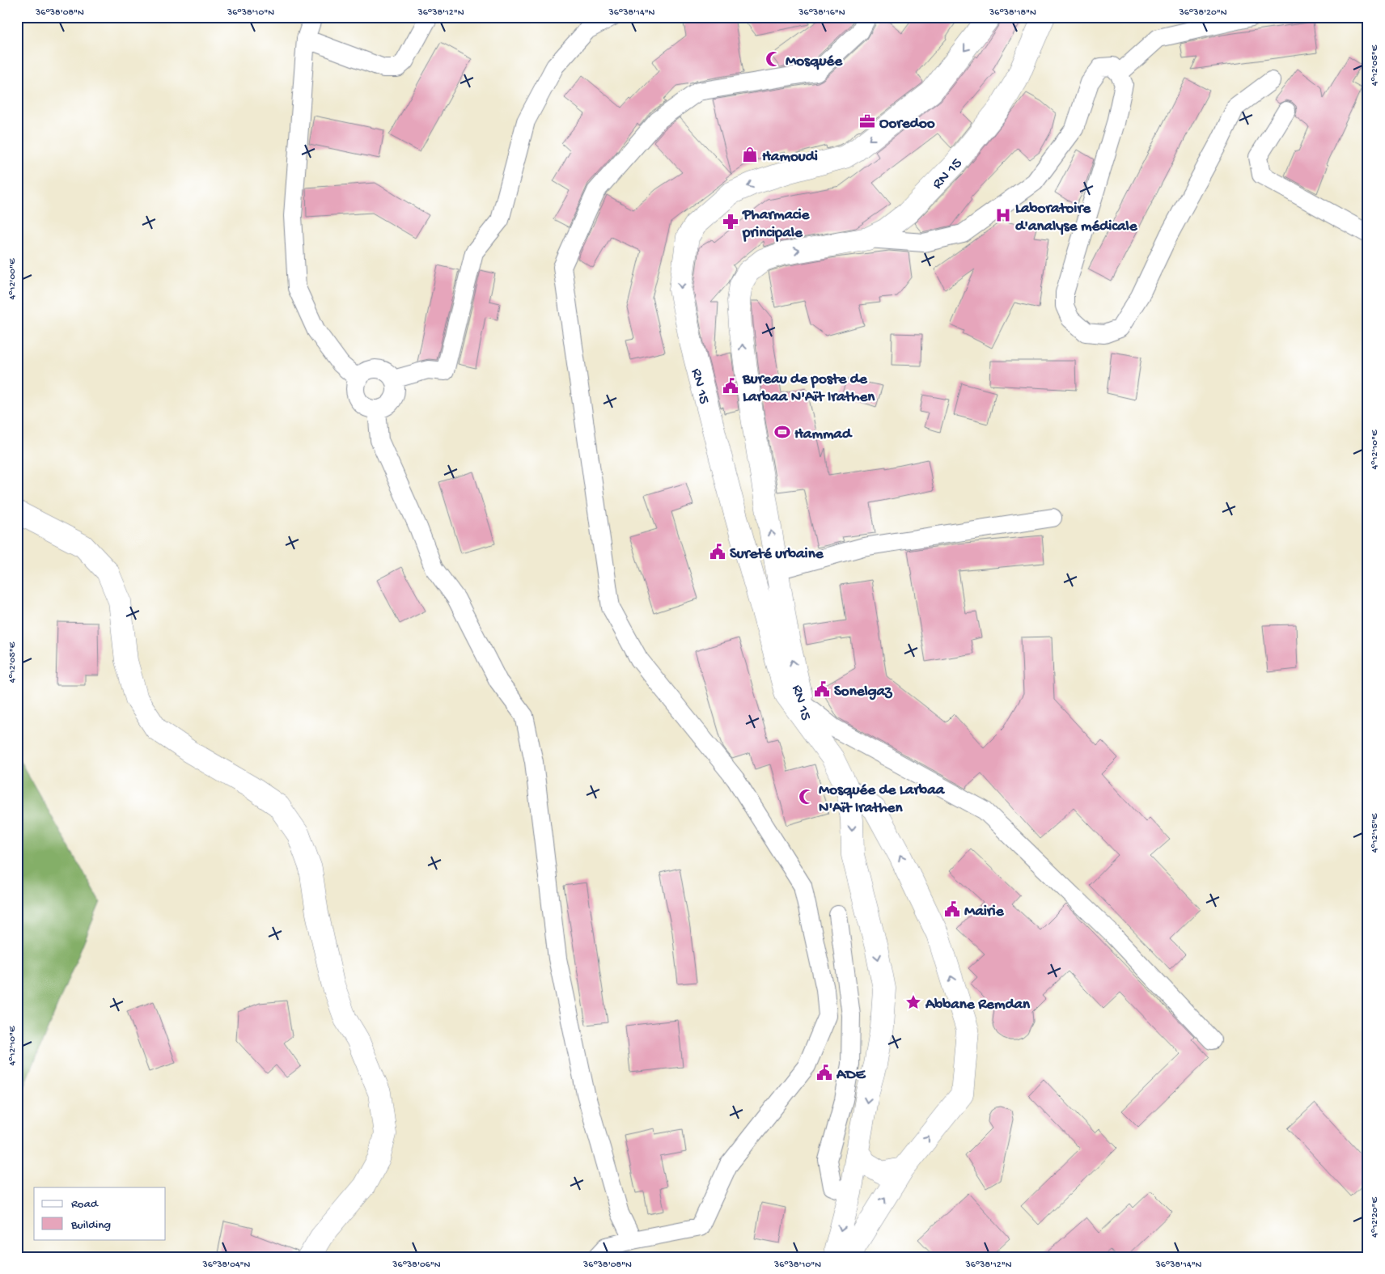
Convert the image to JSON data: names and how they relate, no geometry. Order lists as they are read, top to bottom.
{
  "streets": {
    "main road": ["RN 15"]
  },
  "places": {
    "mosque": ["Mosquée", "Mosquée de Larbaa N'Aït Irathen"],
    "office": ["Ooredoo"],
    "shop": ["Hamoudi"],
    "hospital": ["Laboratoire d'analyse médicale"],
    "pharmacy": ["Pharmacie principale"],
    "public building": [
      "Bureau de poste de Larbaa N'Aït Irathen",
      "Sureté urbaine",
      "Sonelgaz",
      "Mairie",
      "ADE"
    ],
    "sports": ["Hammad"],
    "place": ["Abbane Remdan"]
  },
  "legend": ["Road", "Building"],
  "coordinates": [
    "36°38'08\"N",
    "36°38'10\"N",
    "36°38'12\"N",
    "36°38'14\"N",
    "36°38'16\"N",
    "36°38'18\"N",
    "36°38'20\"N",
    "4°12'05\"E",
    "4°12'00\"E",
    "4°12'10\"E",
    "4°12'15\"E",
    "4°12'20\"E",
    "36°38'04\"N",
    "36°38'06\"N"
  ]
}
